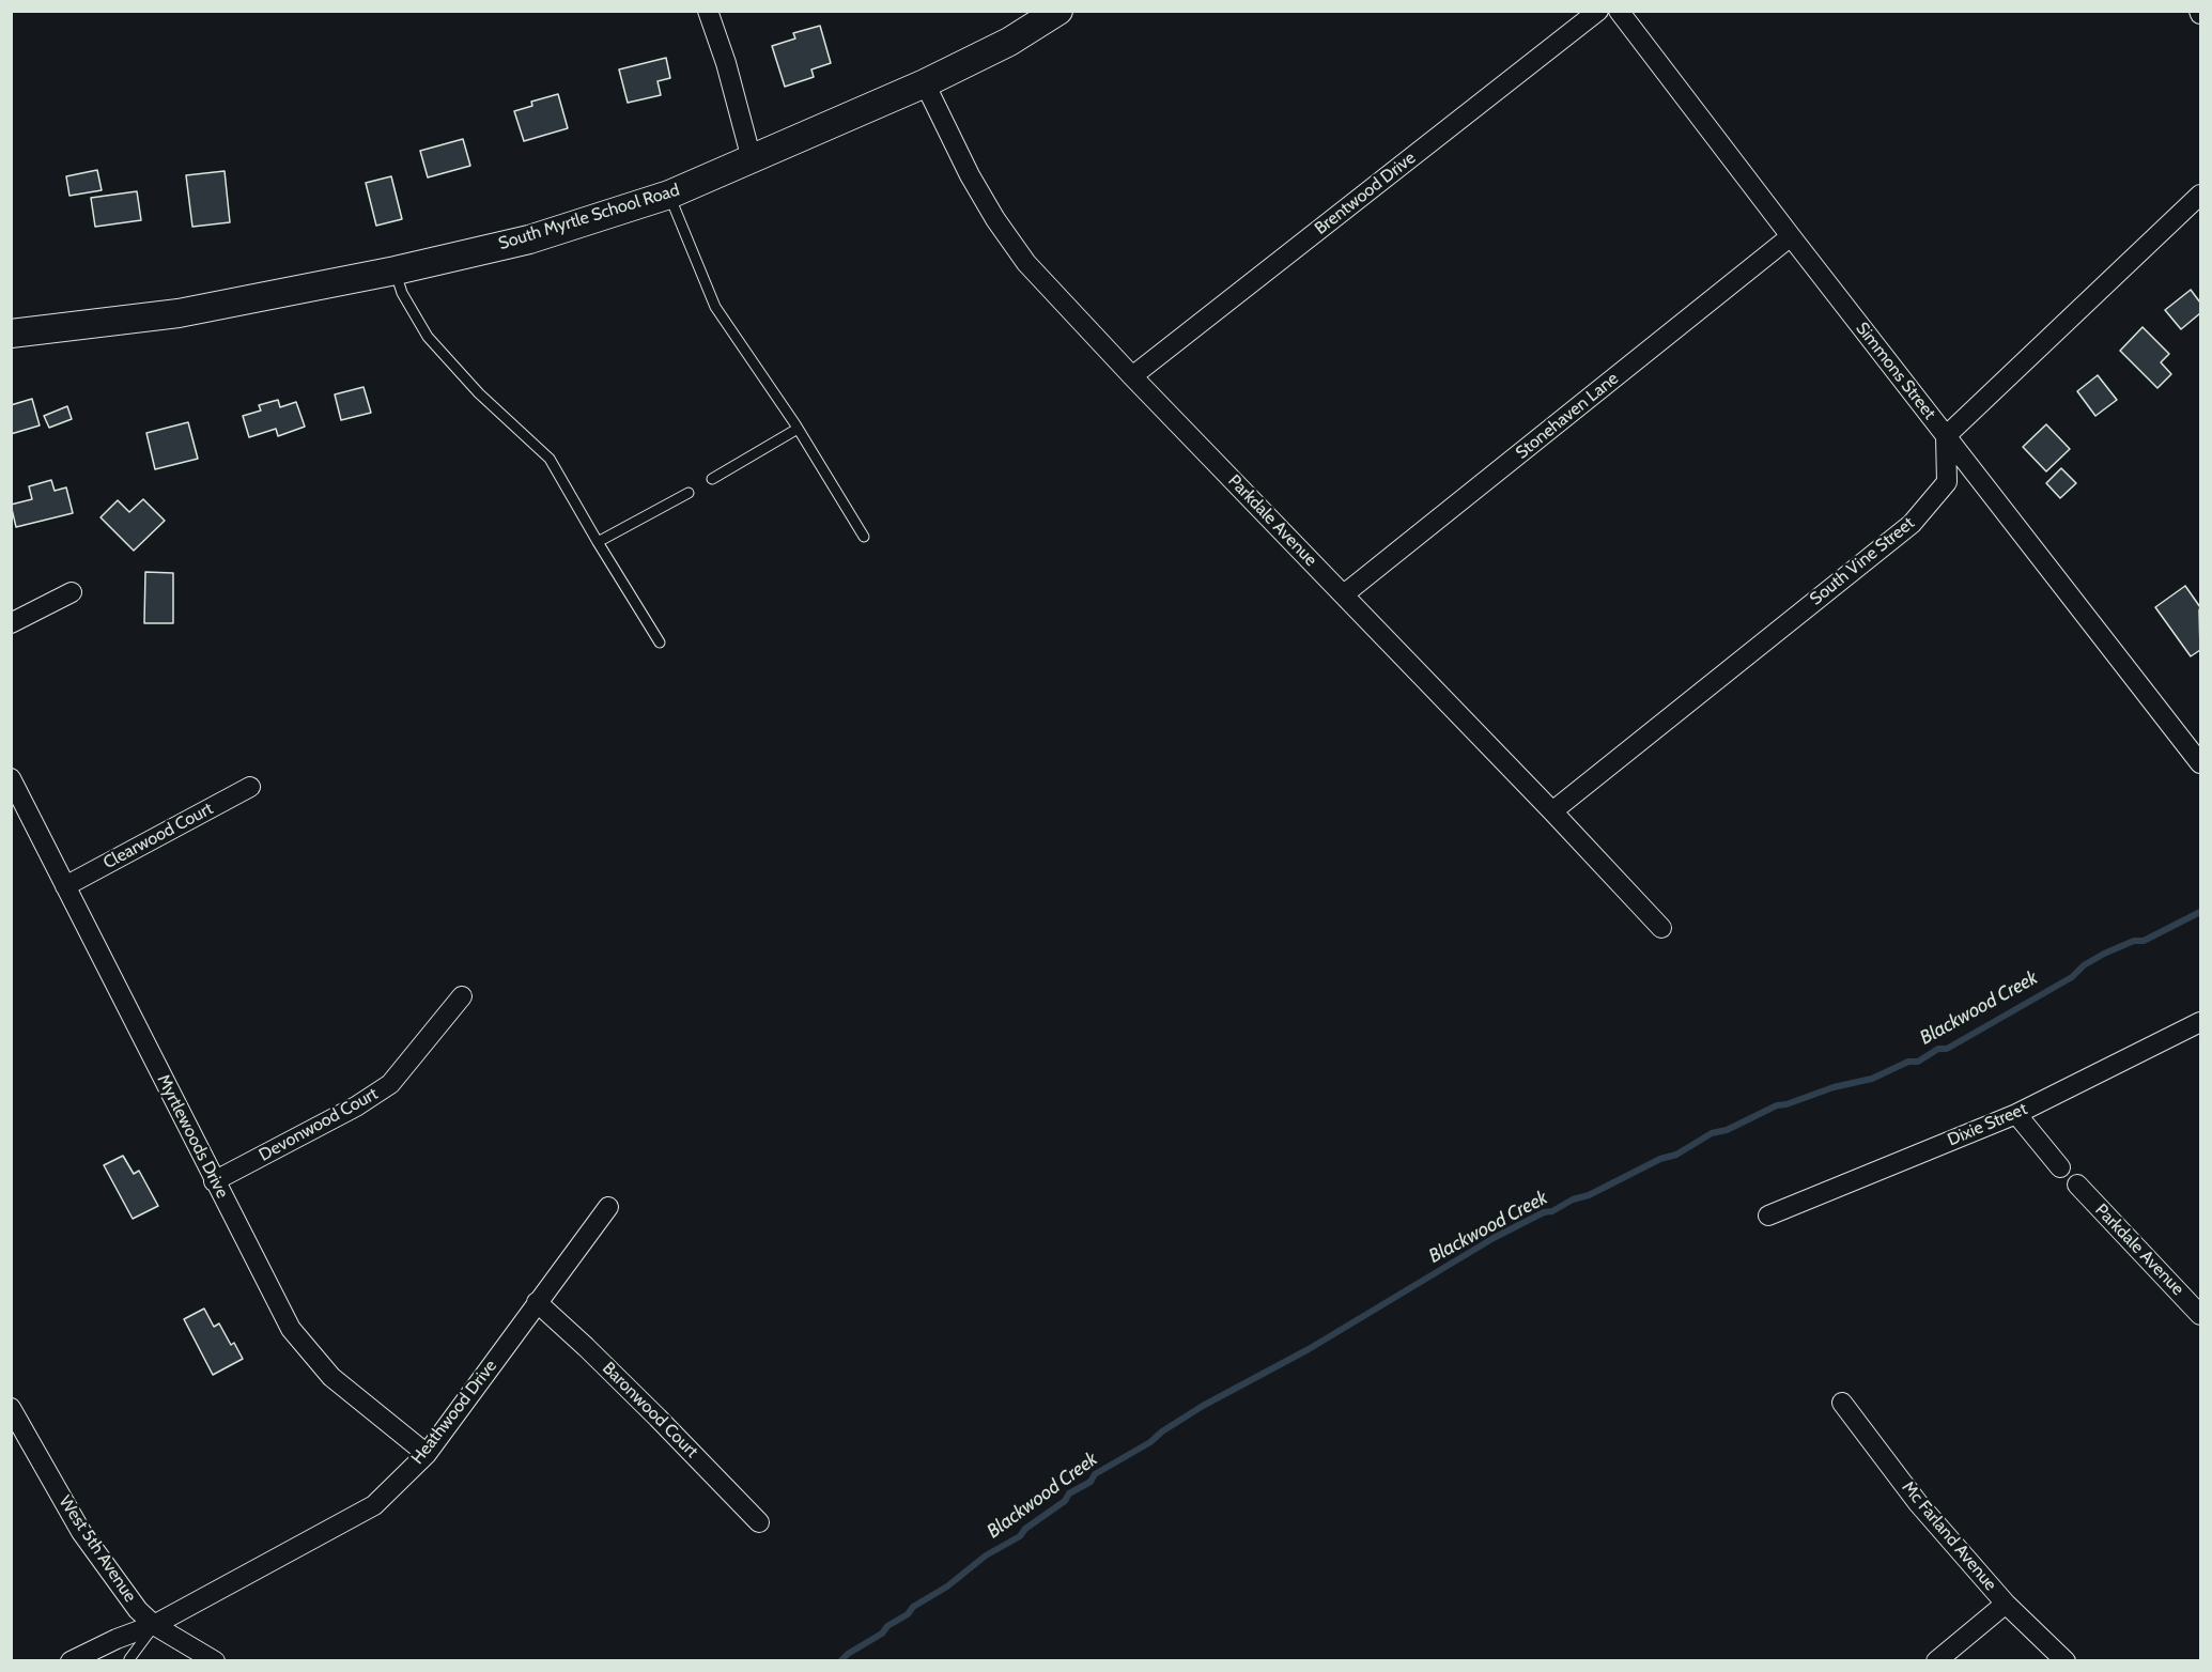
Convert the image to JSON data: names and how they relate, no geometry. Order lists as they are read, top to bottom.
{
  "streets": {
    "main road": ["South Myrtle School Road"],
    "street": [
      "Brentwood Drive",
      "Simmons Street",
      "Stonehaven Lane",
      "Parkdale Avenue",
      "South Vine Street",
      "Clearwood Court",
      "Devonwood Court",
      "Dixie Street",
      "Myrtlewoods Drive",
      "Baronwood Court",
      "Heathwood Drive",
      "Mc Farland Avenue",
      "West 5th Avenue"
    ]
  },
  "crossings": [
    ["Brentwood Drive", "Parkdale Avenue"],
    ["South Myrtle School Road", "Parkdale Avenue"],
    ["Simmons Street", "Stonehaven Lane"],
    ["Simmons Street", "South Vine Street"],
    ["Stonehaven Lane", "Parkdale Avenue"],
    ["Parkdale Avenue", "South Vine Street"],
    ["Clearwood Court", "Myrtlewoods Drive"],
    ["Devonwood Court", "Myrtlewoods Drive"],
    ["Myrtlewoods Drive", "Heathwood Drive"],
    ["Baronwood Court", "Heathwood Drive"],
    ["Heathwood Drive", "West 5th Avenue"]
  ],
  "water": ["Blackwood Creek"]
}
